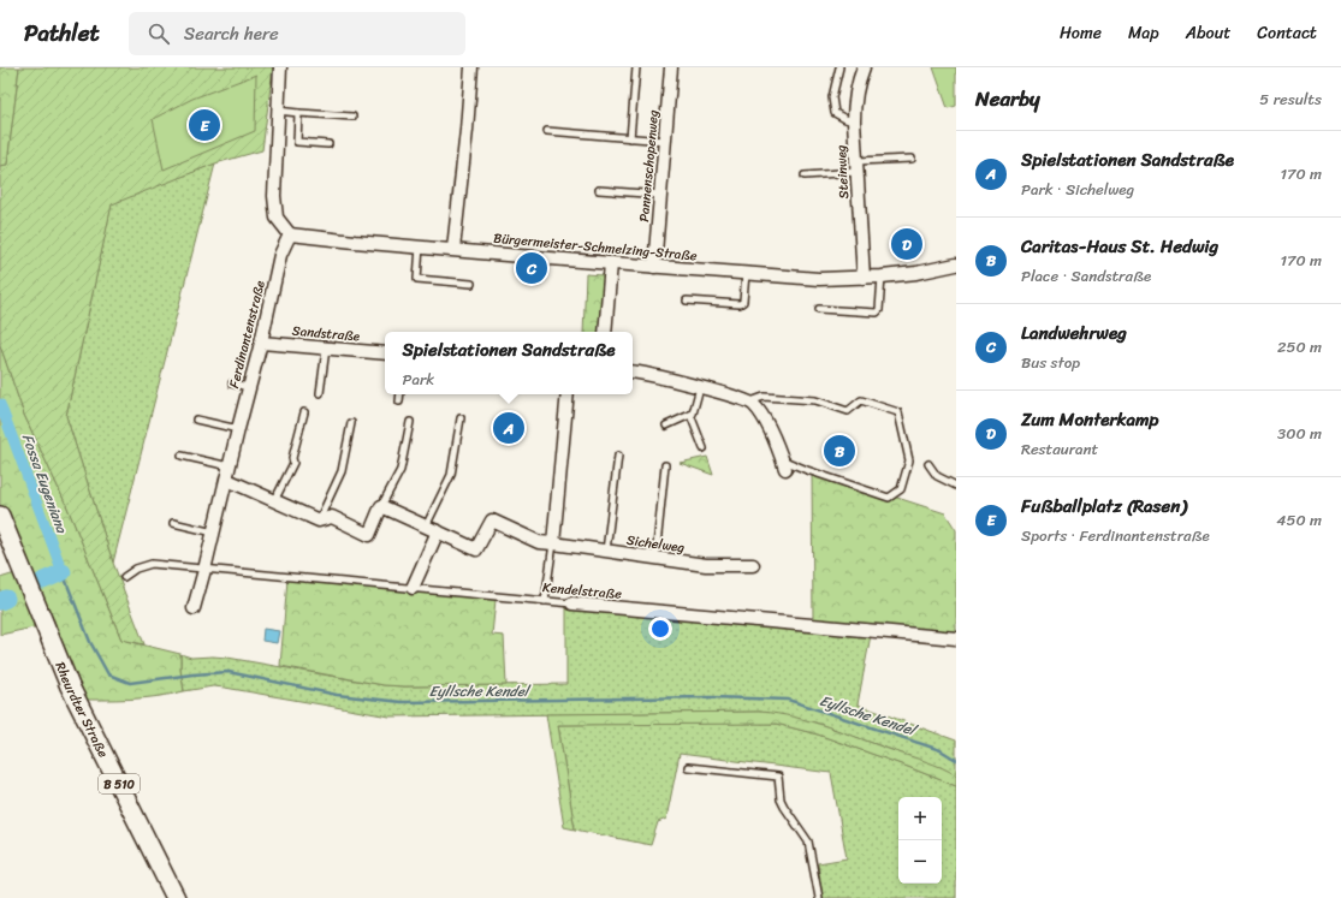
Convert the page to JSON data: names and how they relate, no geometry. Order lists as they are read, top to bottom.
{
  "streets": {
    "main road": ["Rheurdter Straße", "B 510"],
    "street": [
      "Pannenschopenweg",
      "Steinweg",
      "Bürgermeister-Schmelzing-Straße",
      "Sandstraße",
      "Ferdinantenstraße",
      "Sichelweg",
      "Kendelstraße"
    ]
  },
  "crossings": [
    ["Pannenschopenweg", "Bürgermeister-Schmelzing-Straße"],
    ["Steinweg", "Bürgermeister-Schmelzing-Straße"],
    ["Bürgermeister-Schmelzing-Straße", "Ferdinantenstraße"],
    ["Sandstraße", "Ferdinantenstraße"],
    ["Ferdinantenstraße", "Kendelstraße"]
  ],
  "water": ["Fossa Eugeniana", "Eyllsche Kendel"],
  "page": {
    "header": "Pathlet",
    "search": "Search here",
    "nav": [
      "Home",
      "Map",
      "About",
      "Contact"
    ],
    "heading": ["Nearby", "5 results"],
    "pins": [
      "E",
      "D",
      "C",
      "A",
      "B"
    ],
    "list": [
      {
        "mark": "A",
        "name": "Spielstationen Sandstraße",
        "note": "Park · Sichelweg",
        "value": "170 m"
      },
      {
        "mark": "B",
        "name": "Caritas-Haus St. Hedwig",
        "note": "Place · Sandstraße",
        "value": "170 m"
      },
      {
        "mark": "C",
        "name": "Landwehrweg",
        "note": "Bus stop",
        "value": "250 m"
      },
      {
        "mark": "D",
        "name": "Zum Monterkamp",
        "note": "Restaurant",
        "value": "300 m"
      },
      {
        "mark": "E",
        "name": "Fußballplatz (Rasen)",
        "note": "Sports · Ferdinantenstraße",
        "value": "450 m"
      }
    ],
    "popup": ["Spielstationen Sandstraße", "Park"],
    "map_buttons": ["+", "−"]
  }
}
